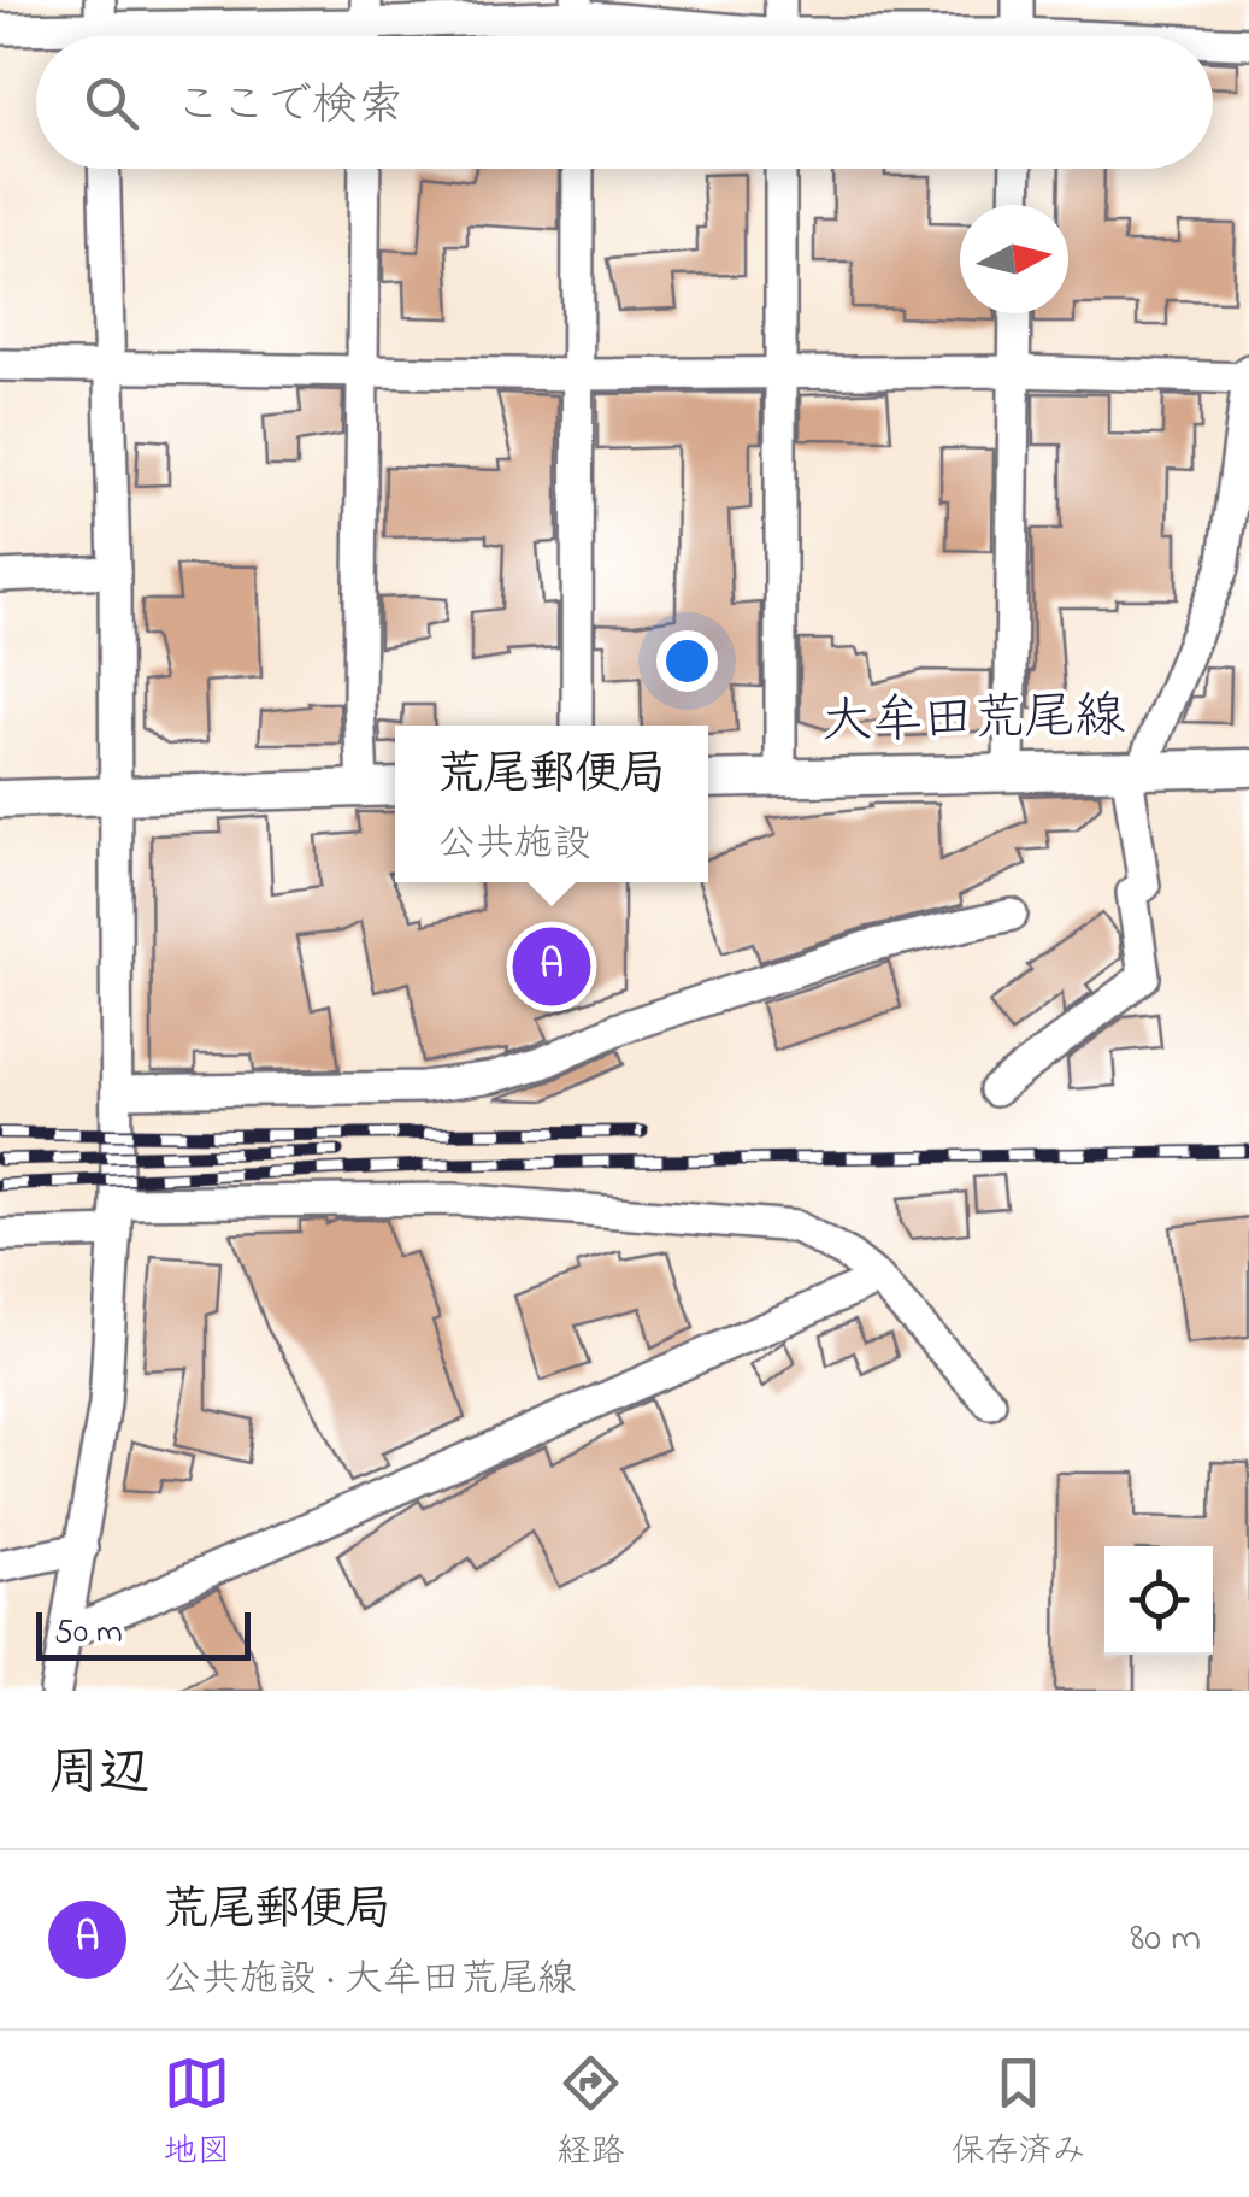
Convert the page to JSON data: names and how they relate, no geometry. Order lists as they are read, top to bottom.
{
  "streets": {
    "main road": ["大牟田荒尾線"]
  },
  "scale_bar": "50 m",
  "north": "right",
  "page": {
    "search": "ここで検索",
    "popup": ["荒尾郵便局", "公共施設"],
    "pins": "A",
    "scale": "50 m",
    "heading": "周辺",
    "list": [
      {
        "mark": "A",
        "name": "荒尾郵便局",
        "note": "公共施設 · 大牟田荒尾線",
        "value": "80 m"
      }
    ],
    "nav": ["地図", "経路", "保存済み"]
  }
}
